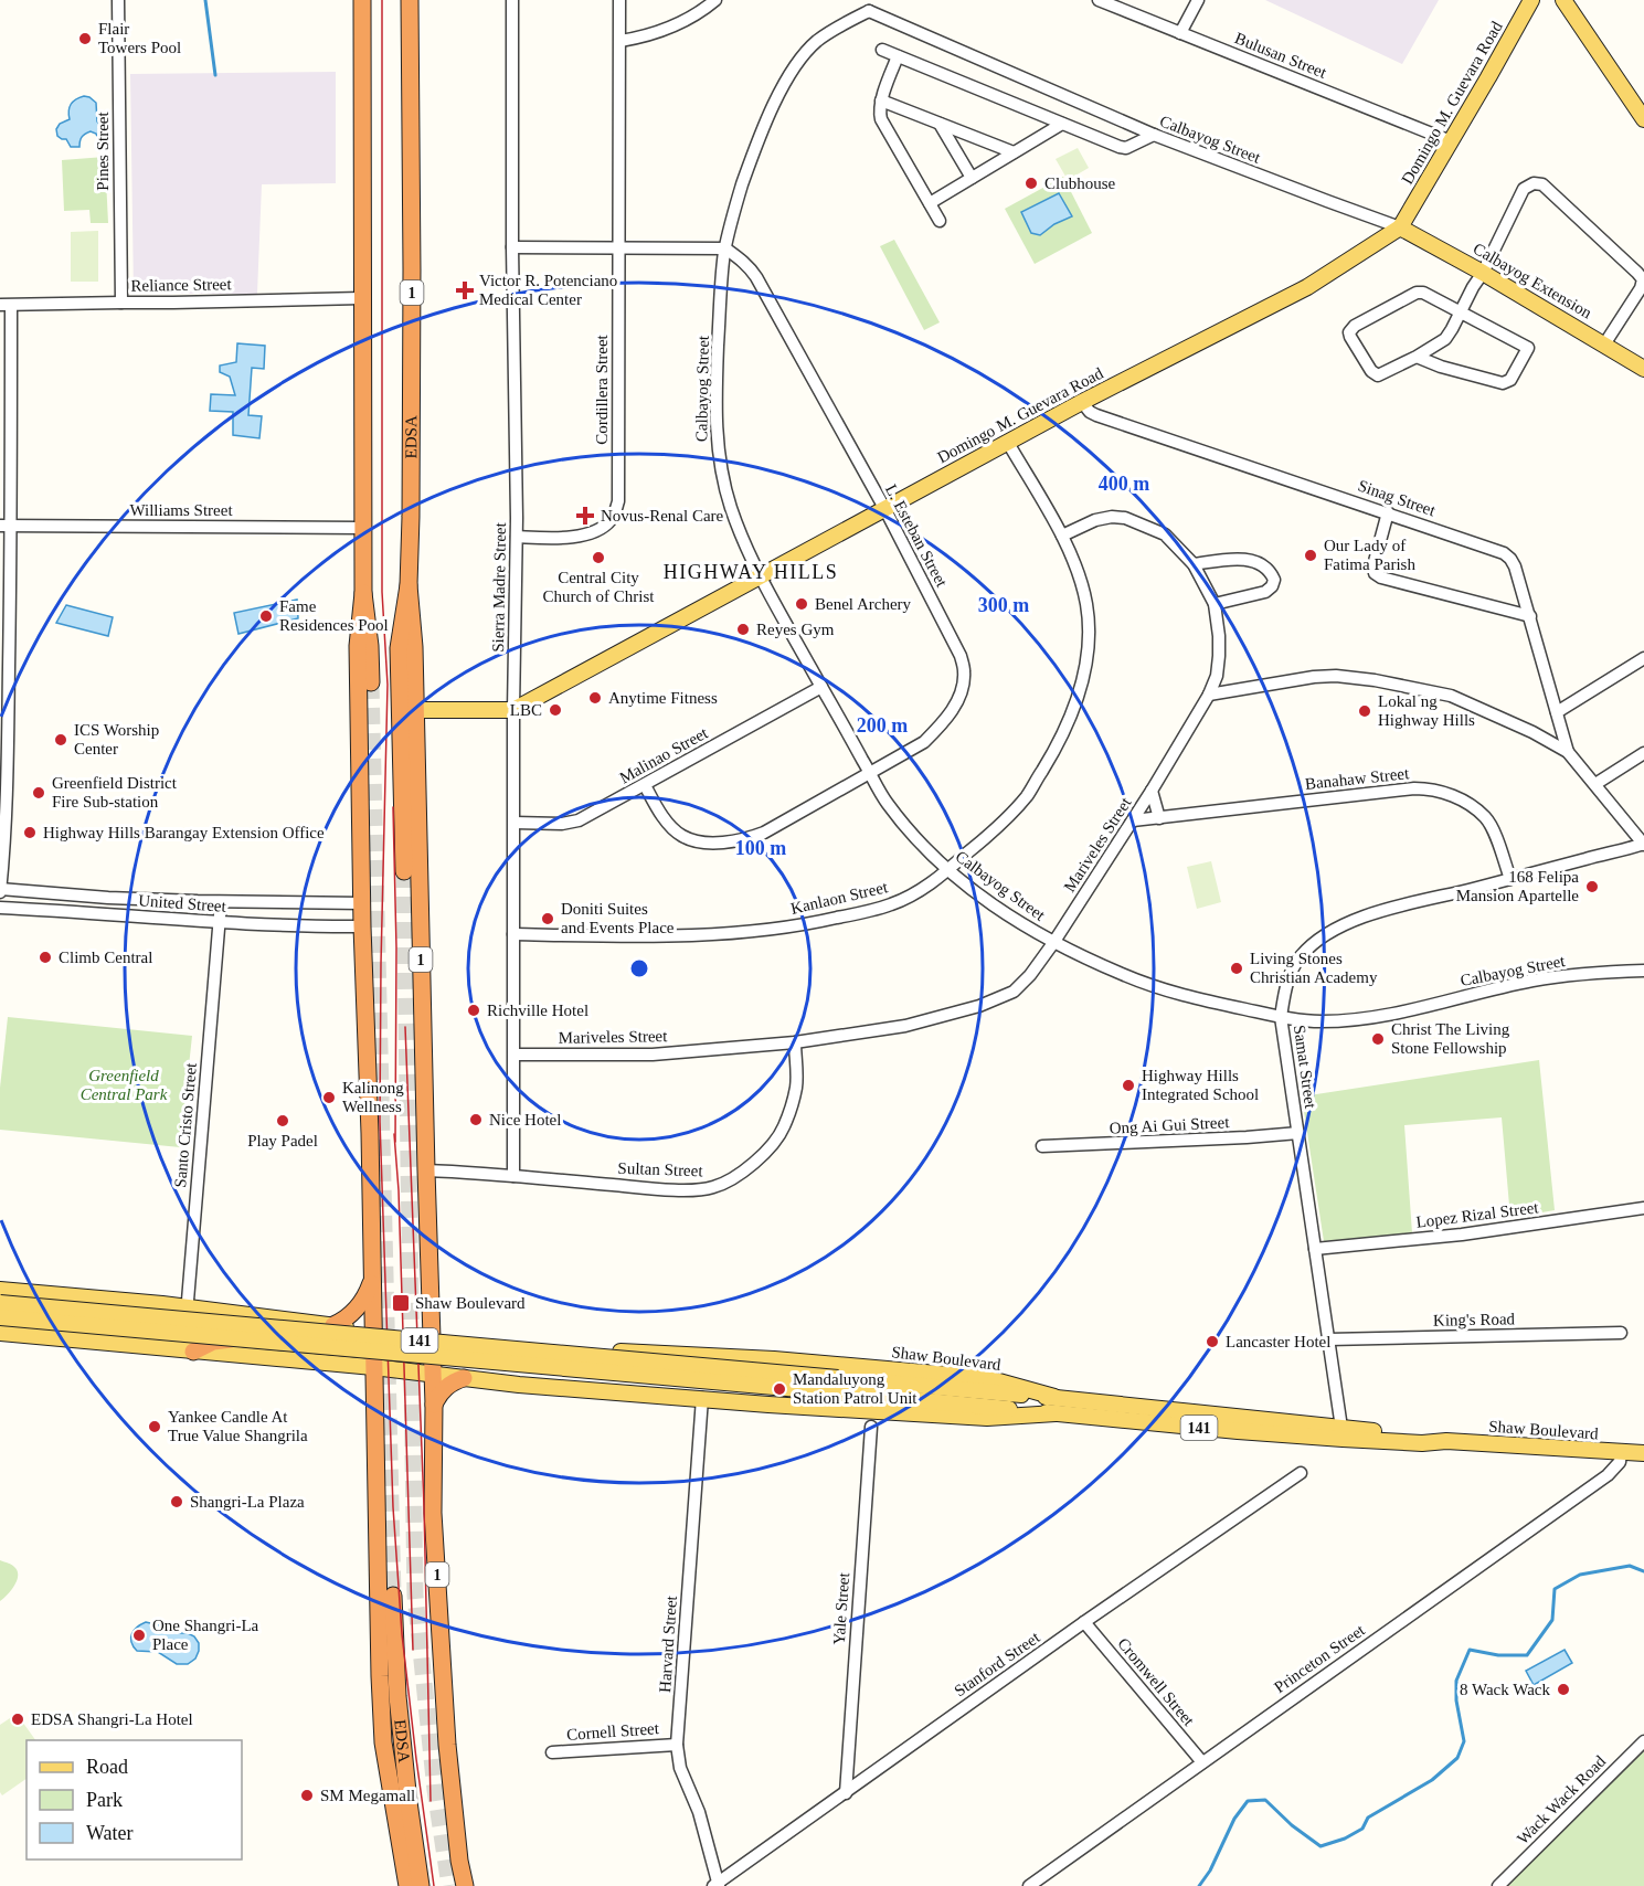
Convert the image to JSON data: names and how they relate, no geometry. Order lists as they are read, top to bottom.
{
  "streets": {
    "highway": ["1", "EDSA"],
    "main road": [
      "Domingo M. Guevara Road",
      "Calbayog Extension",
      "141",
      "Shaw Boulevard"
    ],
    "street": [
      "Bulusan Street",
      "Calbayog Street",
      "Pines Street",
      "Reliance Street",
      "Cordillera Street",
      "Sinag Street",
      "Williams Street",
      "L. Esteban Street",
      "Sierra Madre Street",
      "Malinao Street",
      "Banahaw Street",
      "Mariveles Street",
      "Kanlaon Street",
      "United Street",
      "Samat Street",
      "Santo Cristo Street",
      "Ong Ai Gui Street",
      "Sultan Street",
      "Lopez Rizal Street",
      "King's Road",
      "Yale Street",
      "Harvard Street",
      "Princeton Street",
      "Stanford Street",
      "Cromwell Street",
      "Cornell Street",
      "Wack Wack Road"
    ]
  },
  "crossings": [
    ["Bulusan Street", "Domingo M. Guevara Road"],
    ["Domingo M. Guevara Road", "Calbayog Street"],
    ["Domingo M. Guevara Road", "Calbayog Extension"],
    ["Domingo M. Guevara Road", "1"],
    ["Domingo M. Guevara Road", "Sinag Street"],
    ["Domingo M. Guevara Road", "L. Esteban Street"],
    ["Domingo M. Guevara Road", "Sierra Madre Street"],
    ["Domingo M. Guevara Road", "Kanlaon Street"],
    ["Calbayog Street", "Calbayog Extension"],
    ["Calbayog Street", "L. Esteban Street"],
    ["Calbayog Street", "Malinao Street"],
    ["Calbayog Street", "Mariveles Street"],
    ["Calbayog Street", "Kanlaon Street"],
    ["Calbayog Street", "Samat Street"],
    ["Pines Street", "Reliance Street"],
    ["1", "EDSA"],
    ["1", "Sultan Street"],
    ["1", "Shaw Boulevard"],
    ["Cordillera Street", "Sierra Madre Street"],
    ["L. Esteban Street", "Malinao Street"],
    ["Sierra Madre Street", "Malinao Street"],
    ["Sierra Madre Street", "Mariveles Street"],
    ["Sierra Madre Street", "Kanlaon Street"],
    ["Sierra Madre Street", "Sultan Street"],
    ["Banahaw Street", "Mariveles Street"],
    ["Banahaw Street", "Samat Street"],
    ["Mariveles Street", "Kanlaon Street"],
    ["Mariveles Street", "Sultan Street"],
    ["United Street", "Santo Cristo Street"],
    ["Samat Street", "Ong Ai Gui Street"],
    ["Samat Street", "Lopez Rizal Street"],
    ["Samat Street", "King's Road"],
    ["Samat Street", "Shaw Boulevard"],
    ["Santo Cristo Street", "Shaw Boulevard"],
    ["Shaw Boulevard", "Harvard Street"],
    ["Shaw Boulevard", "Princeton Street"],
    ["Yale Street", "Stanford Street"],
    ["Harvard Street", "Stanford Street"],
    ["Harvard Street", "Cornell Street"],
    ["Princeton Street", "Cromwell Street"],
    ["Stanford Street", "Cromwell Street"]
  ],
  "districts": ["HIGHWAY HILLS"],
  "parks": ["Greenfield Central Park"],
  "places": {
    "other": [
      "Flair Towers Pool",
      "Clubhouse",
      "Our Lady of Fatima Parish",
      "Central City Church of Christ",
      "Benel Archery",
      "Fame Residences Pool",
      "Reyes Gym",
      "Anytime Fitness",
      "LBC",
      "Lokal ng Highway Hills",
      "ICS Worship Center",
      "Greenfield District Fire Sub-station",
      "Highway Hills Barangay Extension Office",
      "168 Felipa Mansion Apartelle",
      "Doniti Suites and Events Place",
      "Climb Central",
      "Living Stones Christian Academy",
      "Richville Hotel",
      "Christ The Living Stone Fellowship",
      "Highway Hills Integrated School",
      "Kalinong Wellness",
      "Nice Hotel",
      "Play Padel",
      "Lancaster Hotel",
      "Mandaluyong Station Patrol Unit",
      "Yankee Candle At True Value Shangrila",
      "Shangri-La Plaza",
      "One Shangri-La Place",
      "8 Wack Wack",
      "EDSA Shangri-La Hotel",
      "SM Megamall"
    ],
    "health": ["Victor R. Potenciano Medical Center", "Novus-Renal Care"],
    "transit": ["Shaw Boulevard"]
  },
  "legend": ["Road", "Park", "Water"],
  "rings": [
    "400 m",
    "300 m",
    "200 m",
    "100 m"
  ]
}
